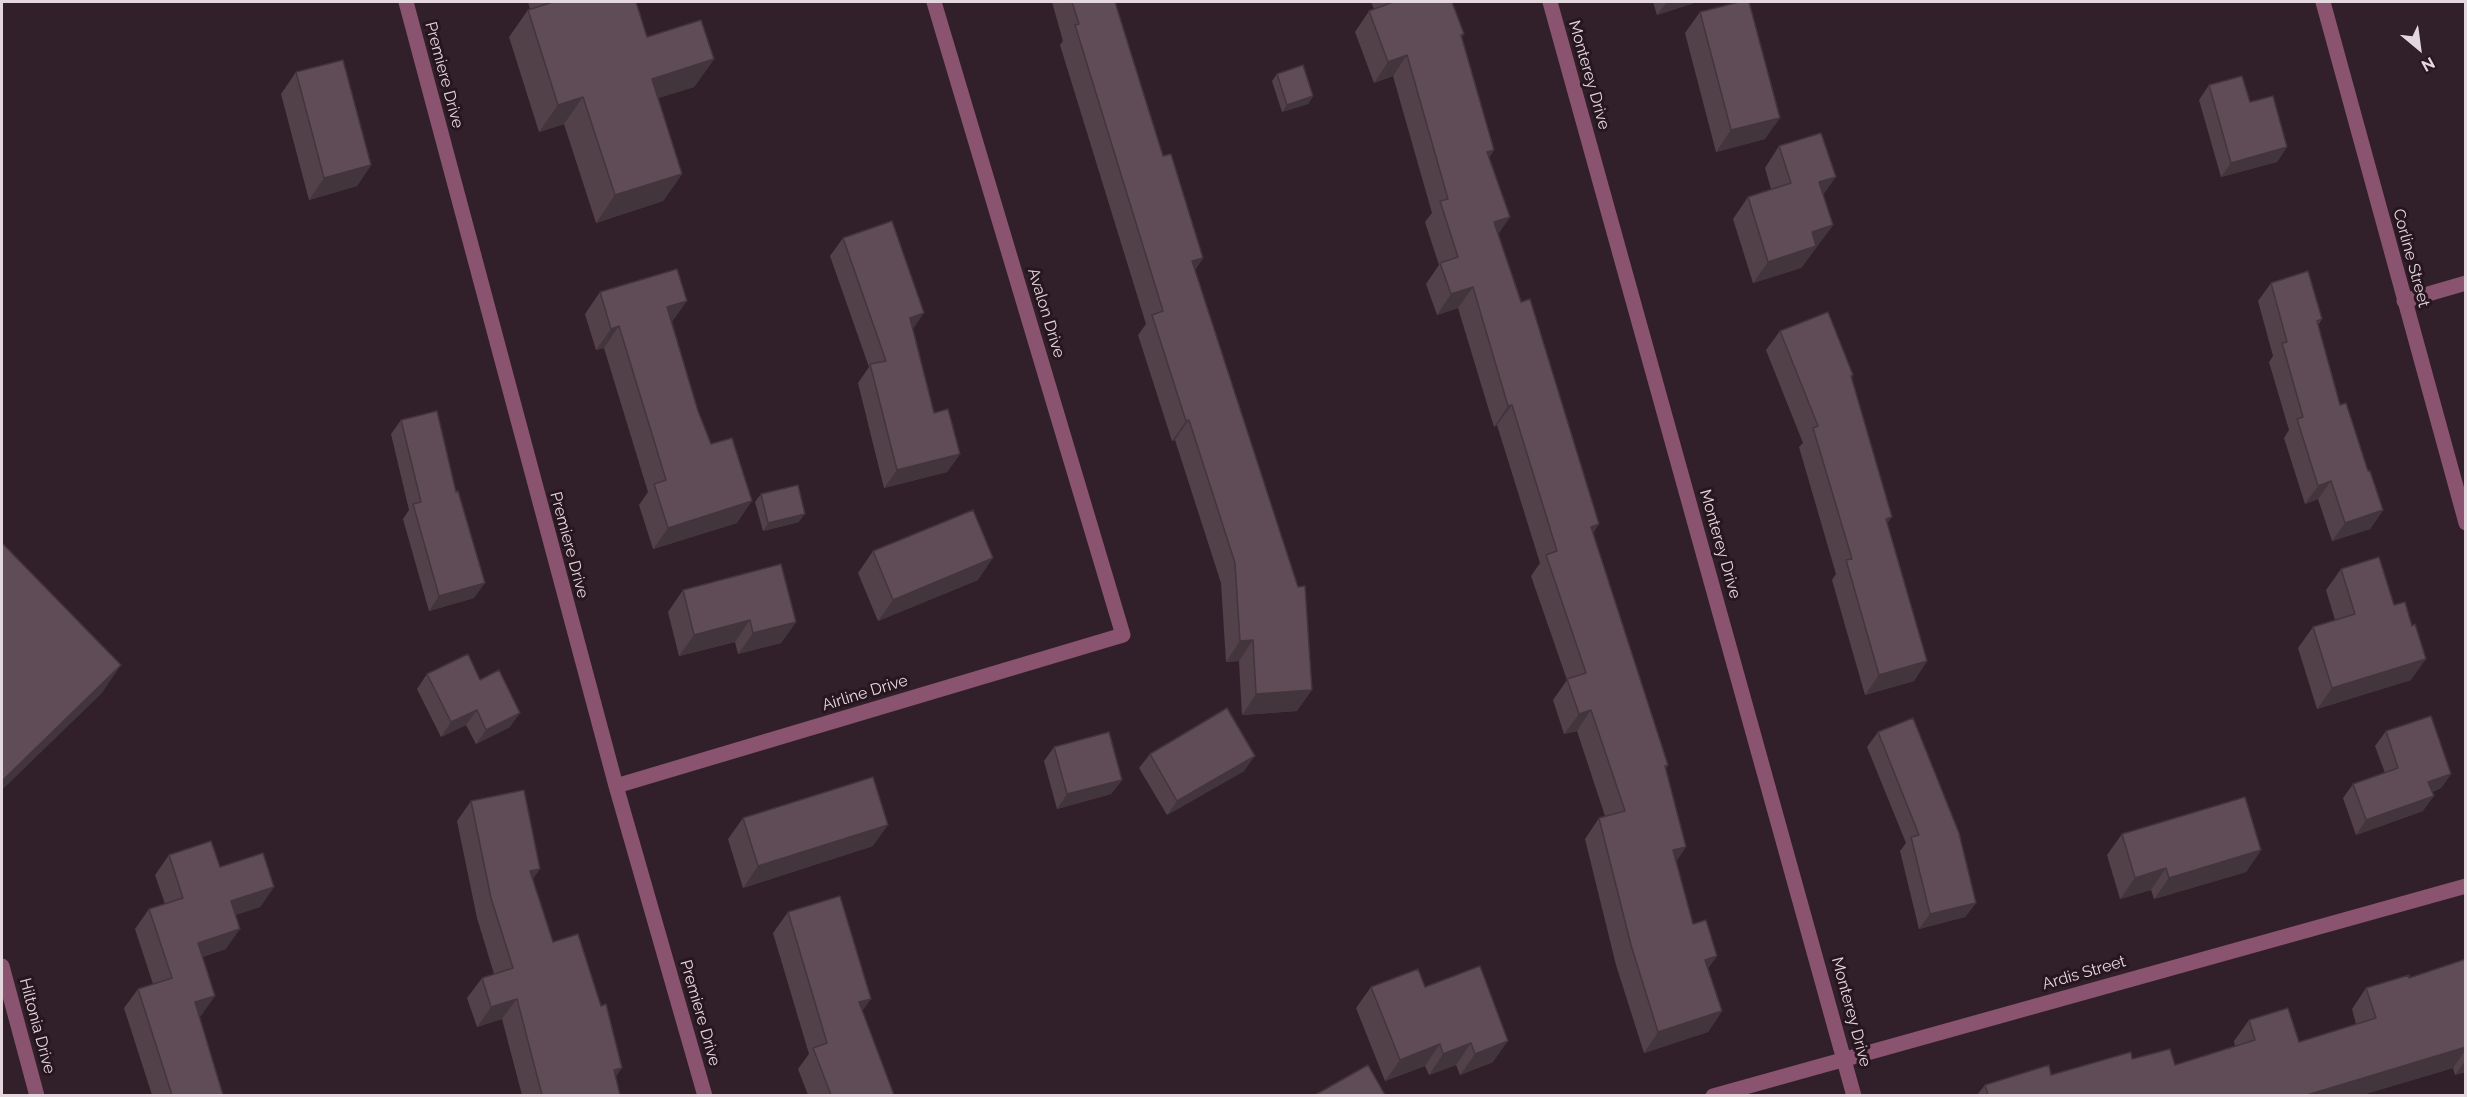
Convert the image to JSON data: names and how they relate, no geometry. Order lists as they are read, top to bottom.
{
  "streets": {
    "street": [
      "Premiere Drive",
      "Monterey Drive",
      "Corline Street",
      "Avalon Drive",
      "Airline Drive",
      "Ardis Street",
      "Hiltonia Drive"
    ]
  },
  "crossings": [
    ["Premiere Drive", "Airline Drive"],
    ["Monterey Drive", "Ardis Street"],
    ["Avalon Drive", "Airline Drive"]
  ],
  "north": "bottom right"
}
